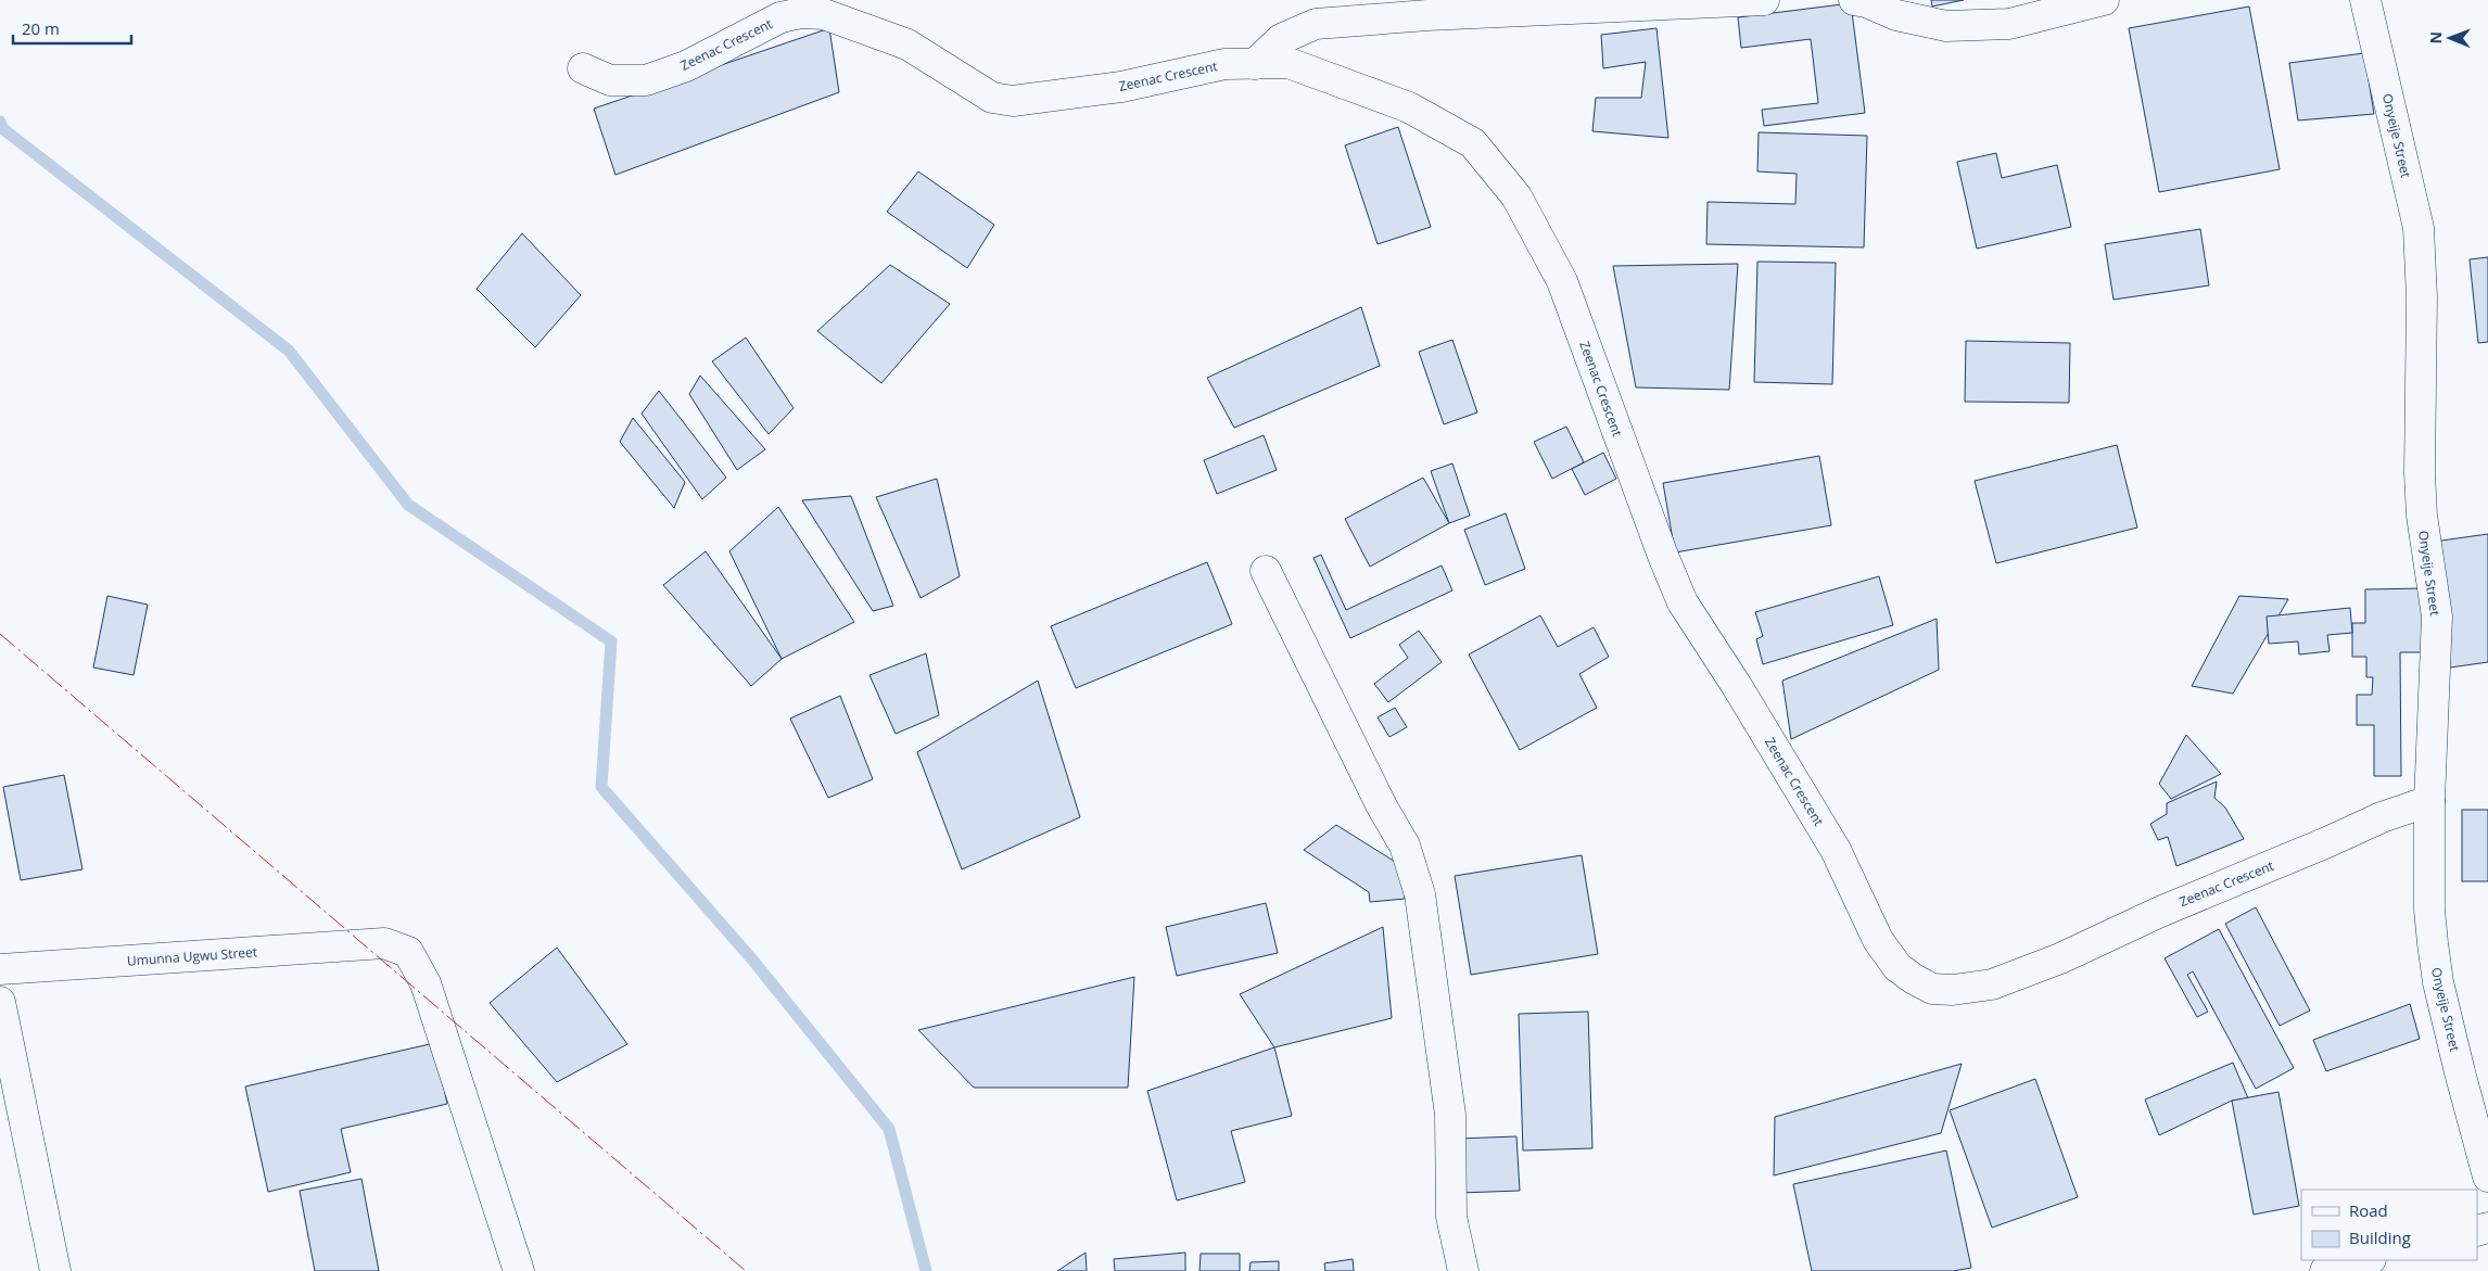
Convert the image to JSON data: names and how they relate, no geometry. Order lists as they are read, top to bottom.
{
  "streets": {
    "street": ["Zeenac Crescent", "Onyeije Street", "Umunna Ugwu Street"]
  },
  "crossings": [
    ["Zeenac Crescent", "Onyeije Street"]
  ],
  "legend": ["Road", "Building"],
  "scale_bar": "20 m",
  "north": "left"
}
